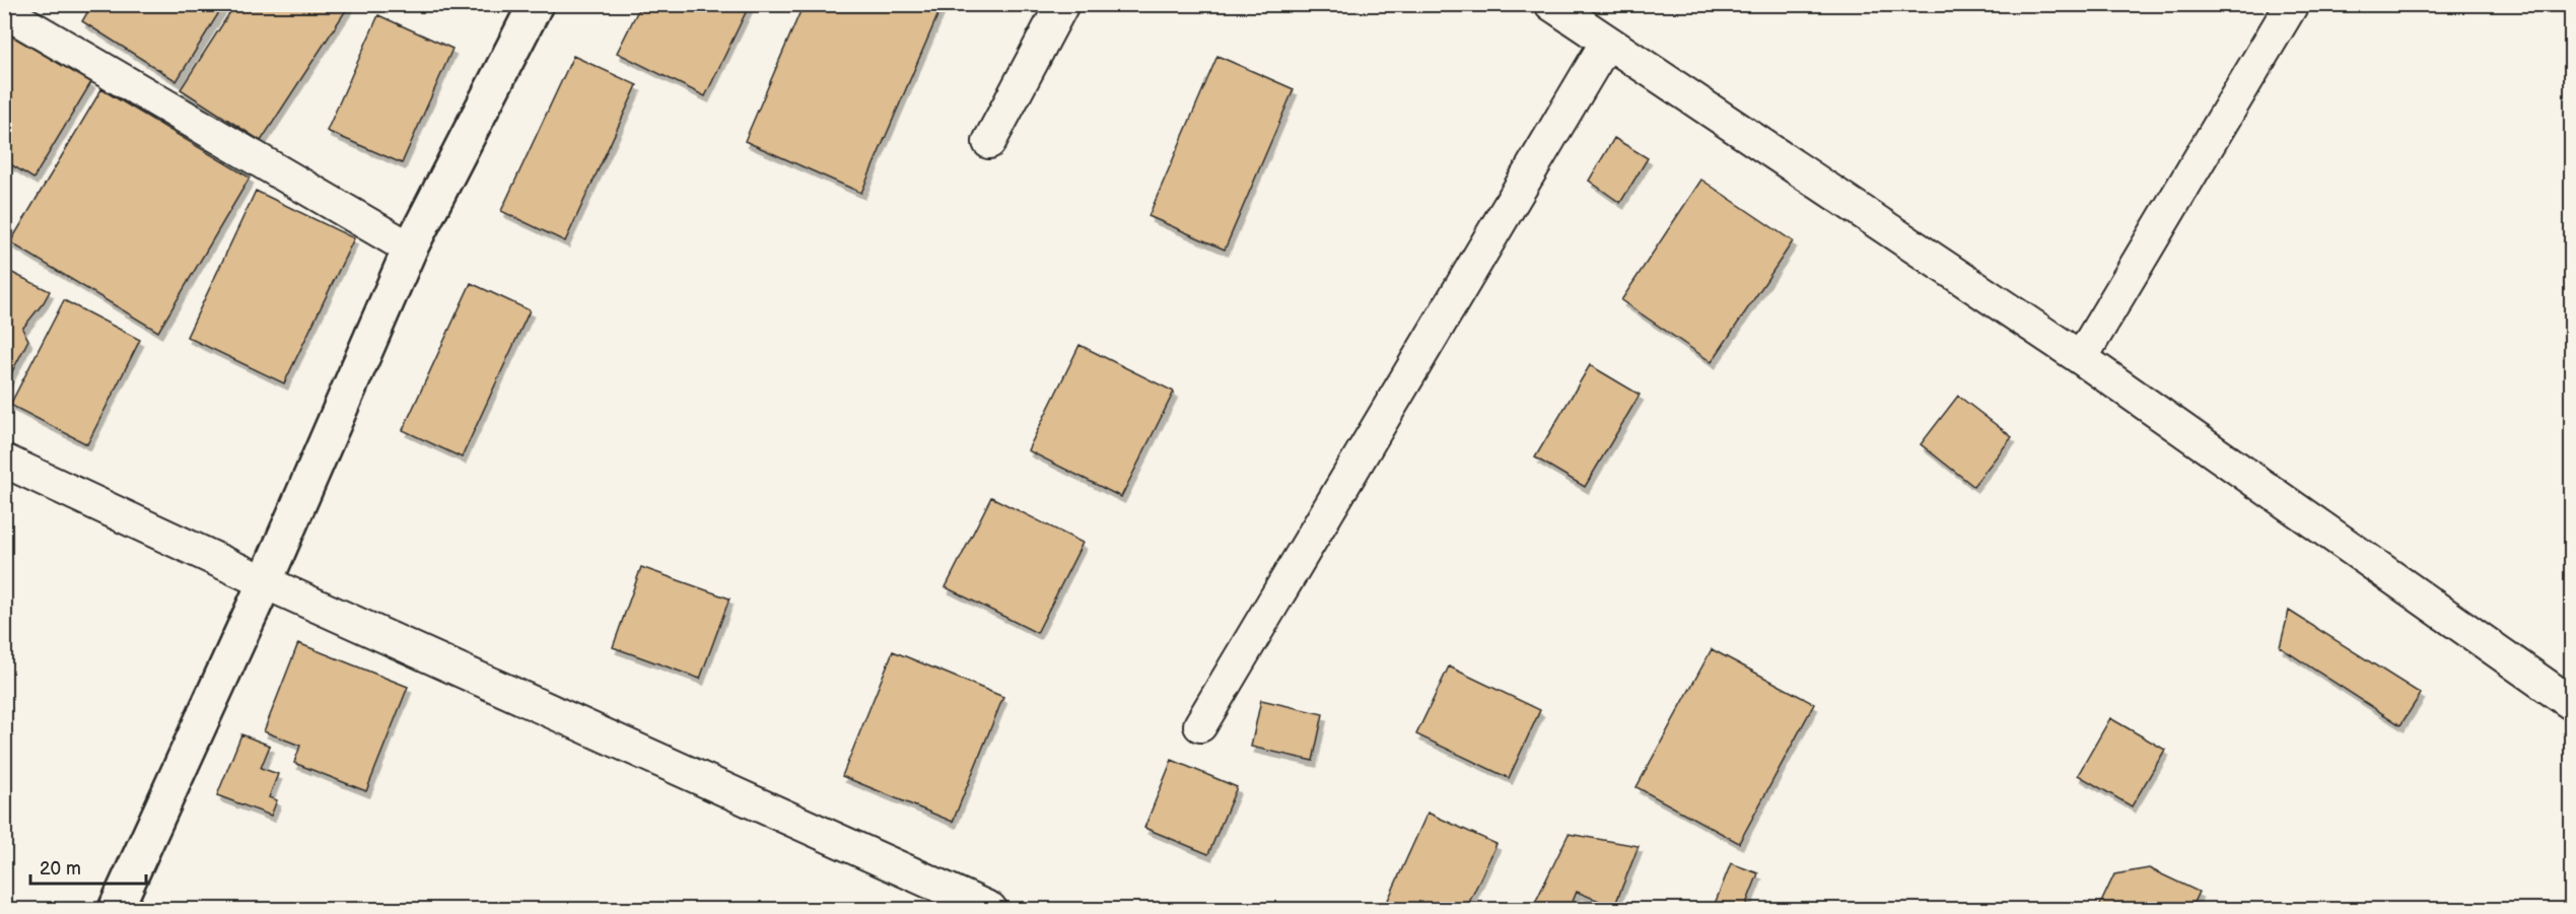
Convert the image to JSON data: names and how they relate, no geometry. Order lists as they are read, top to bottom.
{
  "scale_bar": "20 m"
}
